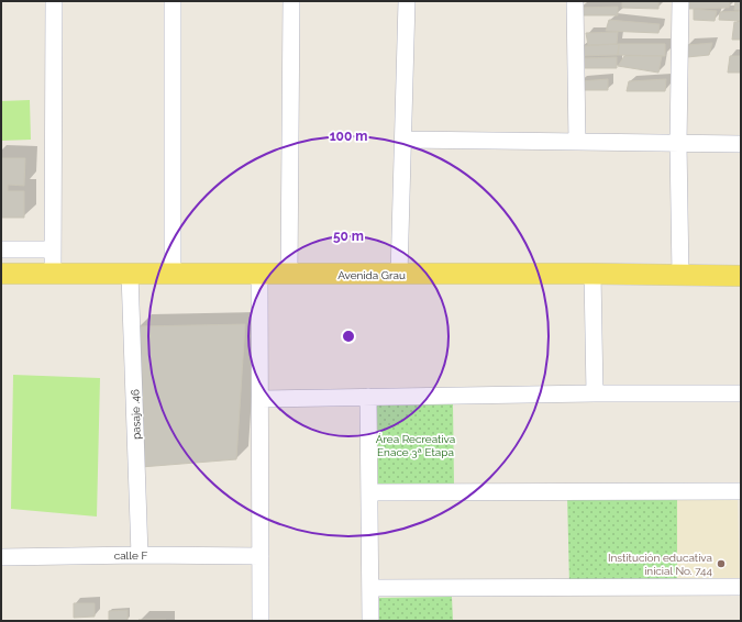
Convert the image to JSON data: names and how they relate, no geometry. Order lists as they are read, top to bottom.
{
  "streets": {
    "main road": ["Avenida Grau"],
    "street": ["pasaje .46", "calle F"]
  },
  "crossings": [
    ["Avenida Grau", "pasaje .46"],
    ["pasaje .46", "calle F"]
  ],
  "parks": ["Área Recreativa Enace 3ª Etapa"],
  "places": ["Institución educativa inicial No. 744"],
  "rings": ["100 m", "50 m"]
}
